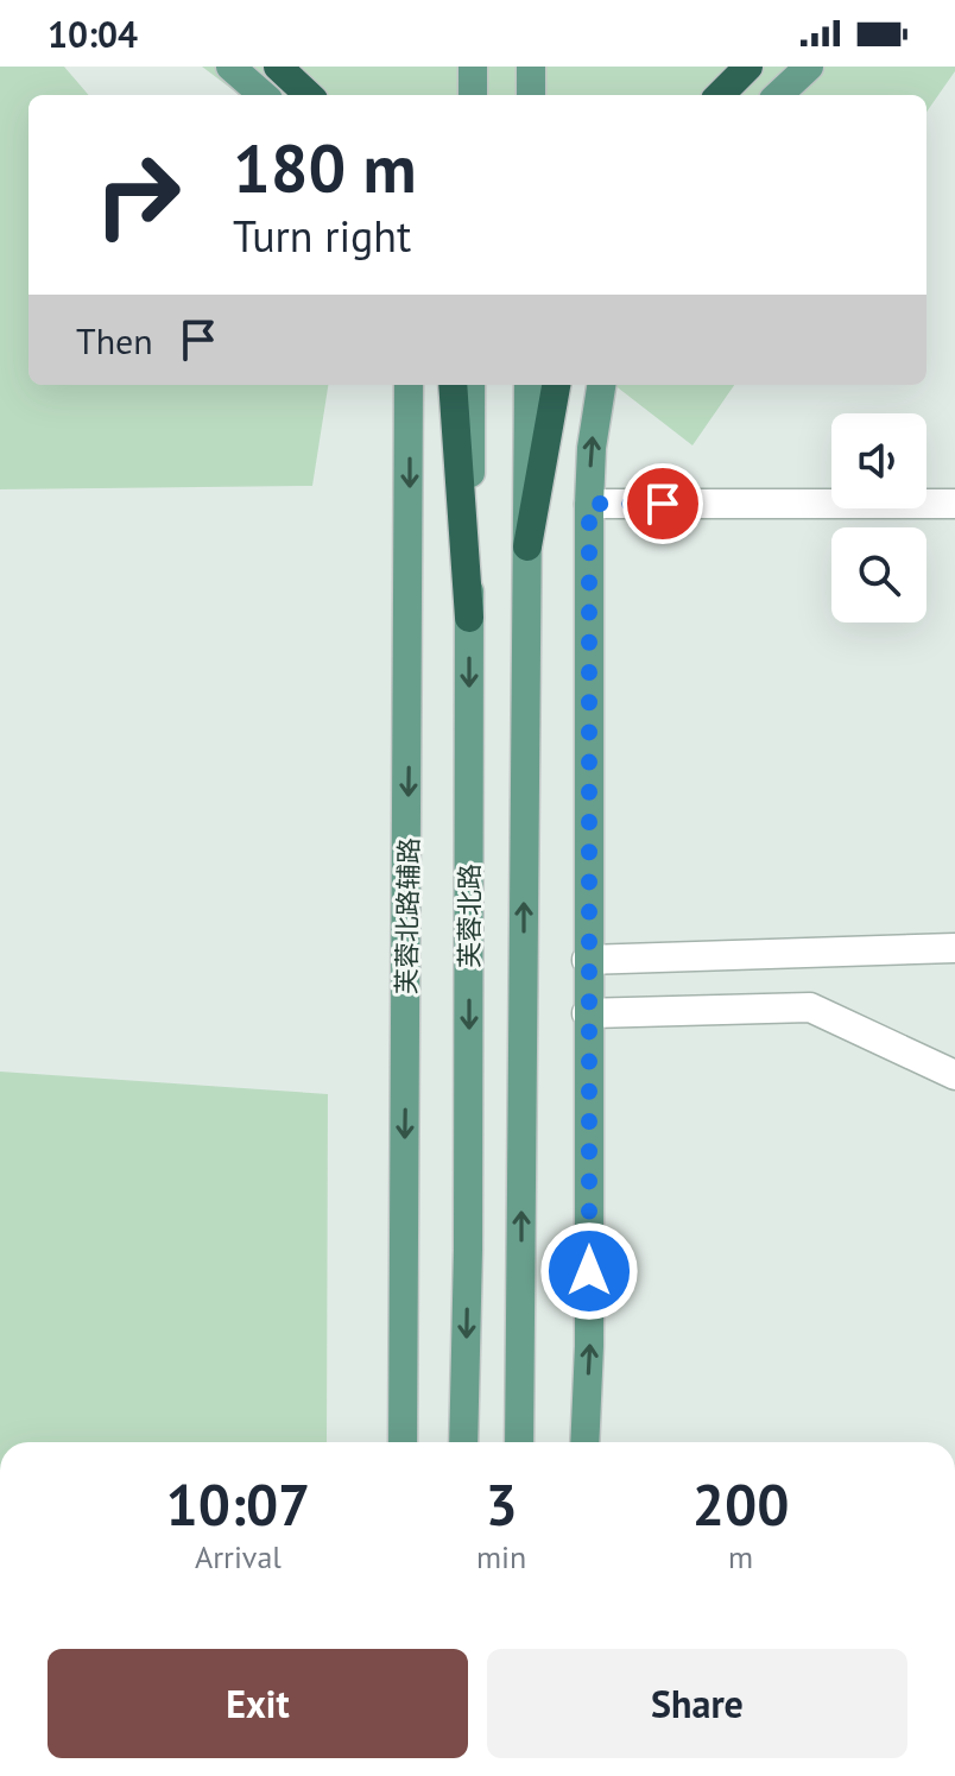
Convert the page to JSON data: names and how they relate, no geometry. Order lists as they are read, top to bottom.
{
  "streets": {
    "main road": ["芙蓉北路辅路", "芙蓉北路"]
  },
  "page": {
    "status": "10:04",
    "turn": ["180 m", "Turn right"],
    "then": "Then",
    "eta": [
      "10:07",
      "Arrival",
      "3",
      "min",
      "200",
      "m"
    ],
    "buttons": ["Exit", "Share"]
  }
}
